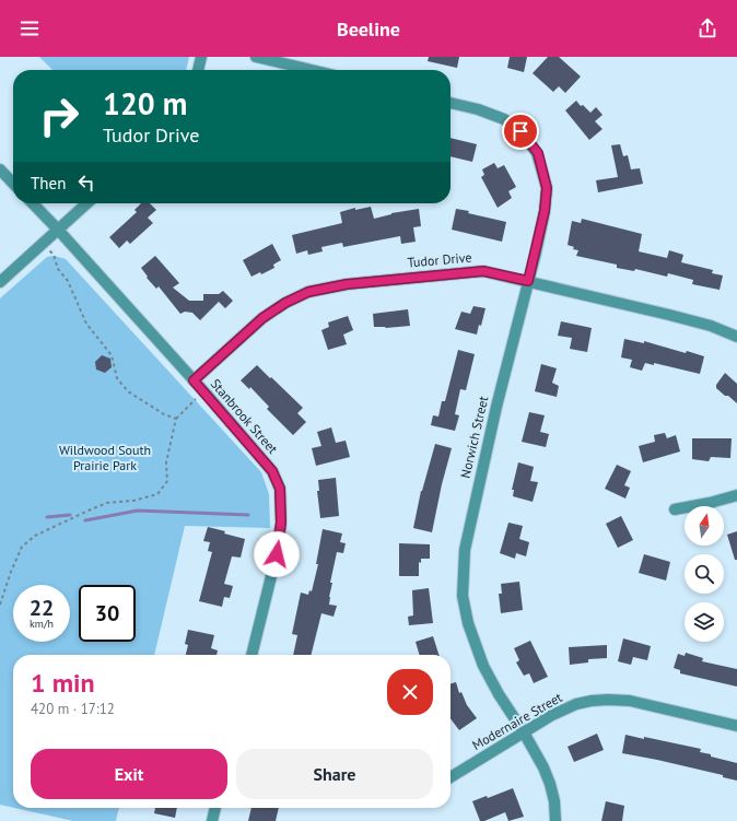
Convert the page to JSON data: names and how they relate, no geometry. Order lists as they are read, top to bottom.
{
  "streets": {
    "street": [
      "Tudor Drive",
      "Stanbrook Street",
      "Norwich Street",
      "Modernaire Street"
    ]
  },
  "crossings": [
    ["Tudor Drive", "Stanbrook Street"],
    ["Tudor Drive", "Norwich Street"],
    ["Norwich Street", "Modernaire Street"]
  ],
  "parks": ["Wildwood South Prairie Park"],
  "north": "top",
  "page": {
    "header": "Beeline",
    "turn": ["120 m", "Tudor Drive"],
    "then": "Then",
    "speed": "22 km/h",
    "limit": "30",
    "heading": ["1 min", "420 m · 17:12"],
    "buttons": ["Exit", "Share"]
  }
}
